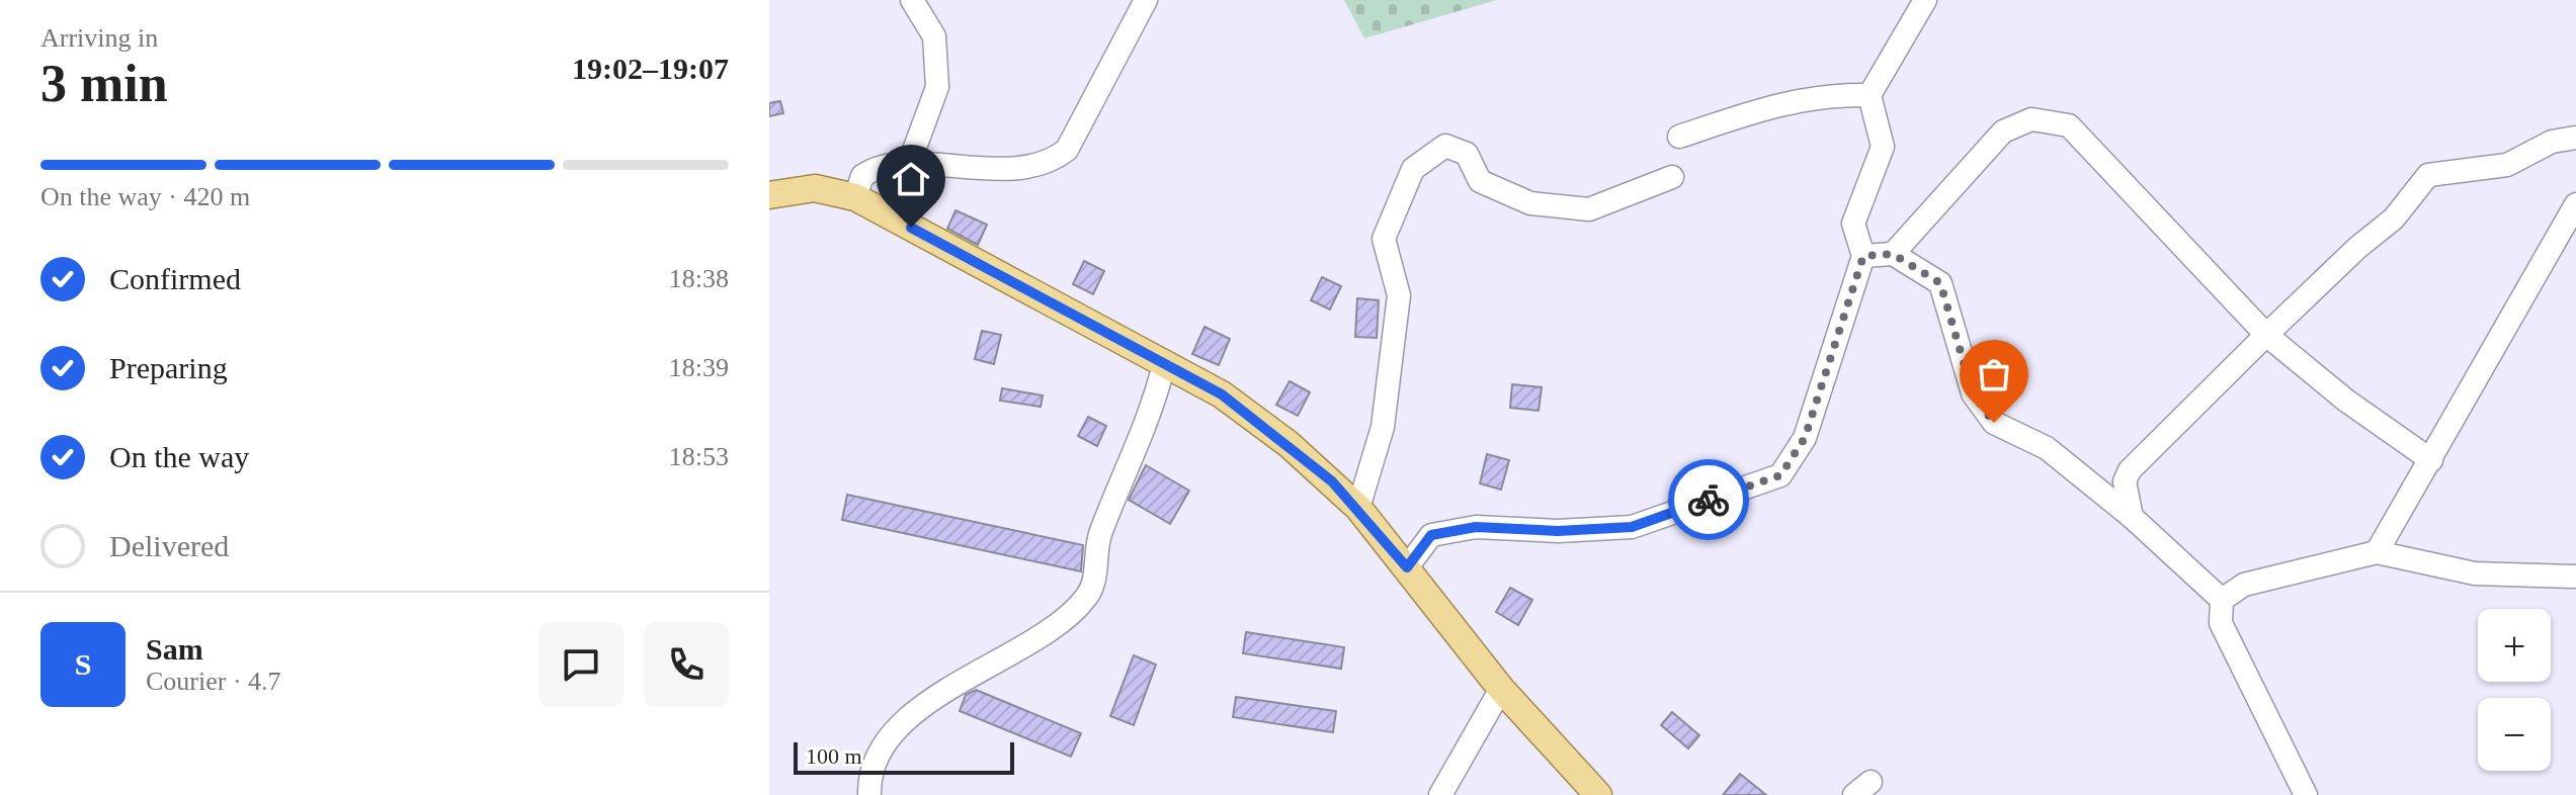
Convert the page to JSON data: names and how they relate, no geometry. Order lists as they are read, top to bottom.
{
  "scale_bar": "100 m",
  "page": {
    "heading": ["3 min", "Arriving in", "19:02–19:07"],
    "panel": ["Sam", "Courier · 4.7"],
    "bar": "On the way · 420 m",
    "list": [
      ["Confirmed", "18:38"],
      ["Preparing", "18:39"],
      ["On the way", "18:53"],
      "Delivered"
    ],
    "map_buttons": ["+", "−"],
    "round": "S",
    "scale": "100 m"
  }
}
